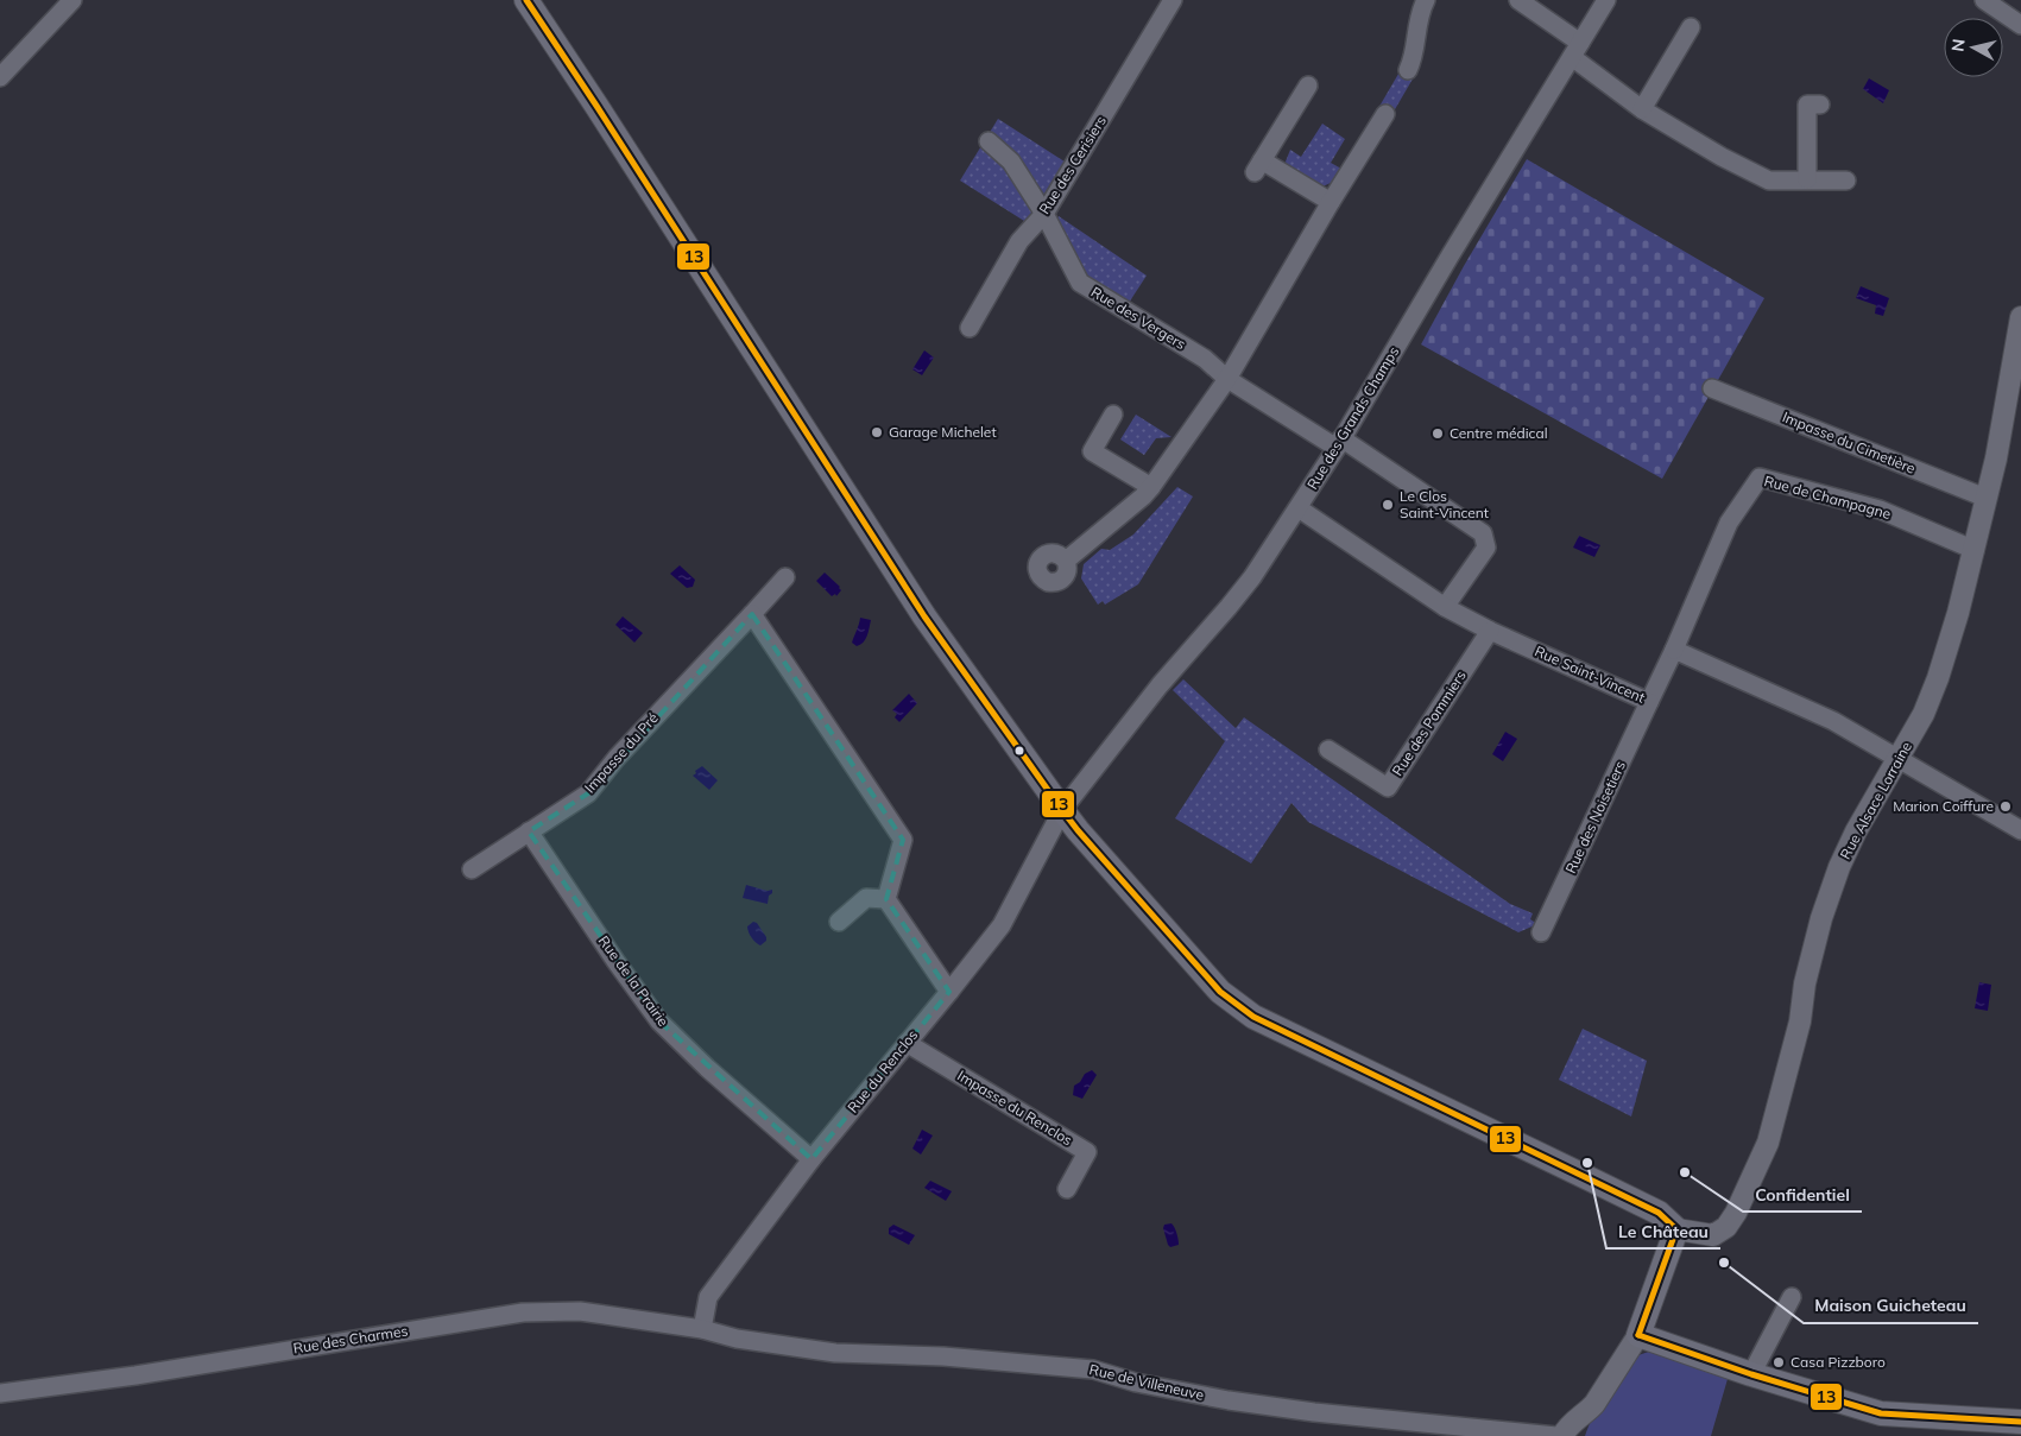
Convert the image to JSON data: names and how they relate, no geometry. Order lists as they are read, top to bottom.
{
  "streets": {
    "street": [
      "Rue des Cerisiers",
      "Rue des Vergers",
      "Rue des Grands Champs",
      "Impasse du Cimetière",
      "Rue de Champagne",
      "Rue Saint-Vincent",
      "Rue des Pommiers",
      "Impasse du Pré",
      "Rue Alsace Lorraine",
      "Rue des Noisetiers",
      "Rue de la Prairie",
      "Rue du Renclos",
      "Impasse du Renclos",
      "Rue des Charmes",
      "Rue de Villeneuve"
    ]
  },
  "crossings": [
    ["Rue des Cerisiers", "Rue des Vergers"],
    ["Rue des Vergers", "Rue des Grands Champs"],
    ["Rue des Vergers", "Rue Saint-Vincent"],
    ["Rue des Grands Champs", "Rue Saint-Vincent"],
    ["Rue des Grands Champs", "Rue du Renclos"],
    ["Impasse du Cimetière", "Rue Alsace Lorraine"],
    ["Rue de Champagne", "Rue Saint-Vincent"],
    ["Rue de Champagne", "Rue Alsace Lorraine"],
    ["Rue Saint-Vincent", "Rue des Pommiers"],
    ["Rue Saint-Vincent", "Rue des Noisetiers"],
    ["Impasse du Pré", "Rue de la Prairie"],
    ["Rue de la Prairie", "Rue du Renclos"],
    ["Rue du Renclos", "Impasse du Renclos"],
    ["Rue du Renclos", "Rue des Charmes"],
    ["Rue du Renclos", "Rue de Villeneuve"],
    ["Rue des Charmes", "Rue de Villeneuve"]
  ],
  "places": [
    "Garage Michelet",
    "Centre médical",
    "Le Clos Saint-Vincent",
    "Marion Coiffure",
    "Le Château",
    "Confidentiel",
    "Maison Guicheteau",
    "Casa Pizzboro"
  ],
  "lines": ["transit line 13"],
  "north": "left"
}
